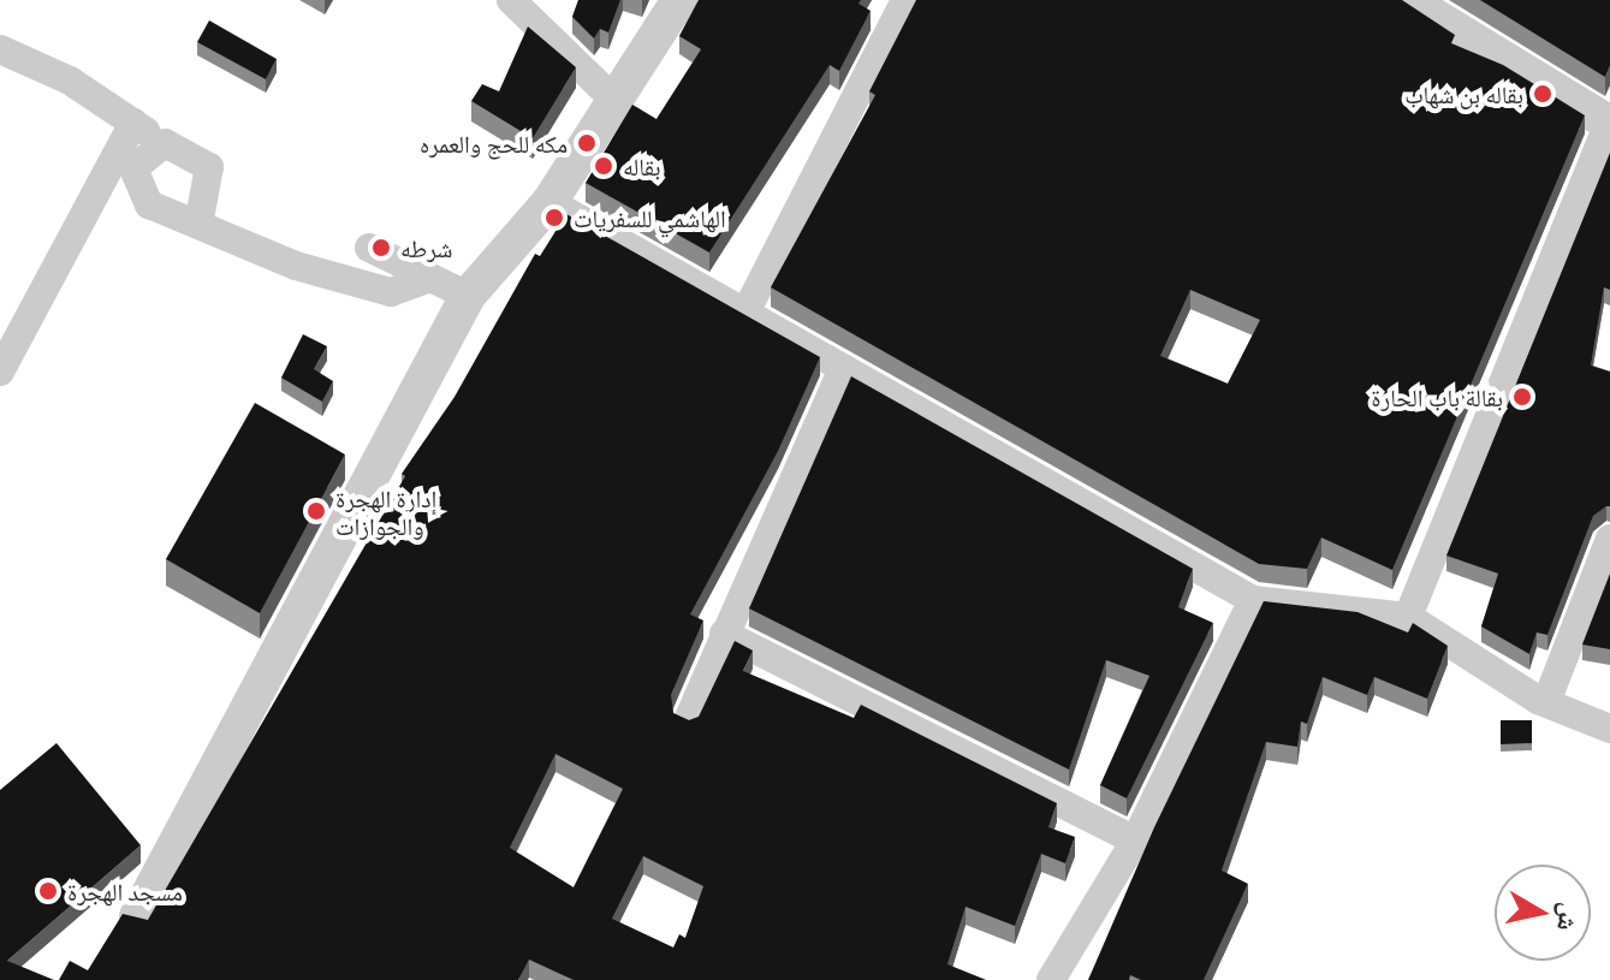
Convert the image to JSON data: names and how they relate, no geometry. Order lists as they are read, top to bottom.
{
  "places": [
    "بقاله بن شهاب",
    "مكه للحج والعمره",
    "بقاله",
    "الهاشمي للسفريات",
    "شرطه",
    "بقالة باب الحارة",
    "إدارة الهجرة والجوازات",
    "مسجد الهجرة"
  ],
  "north": "right"
}
